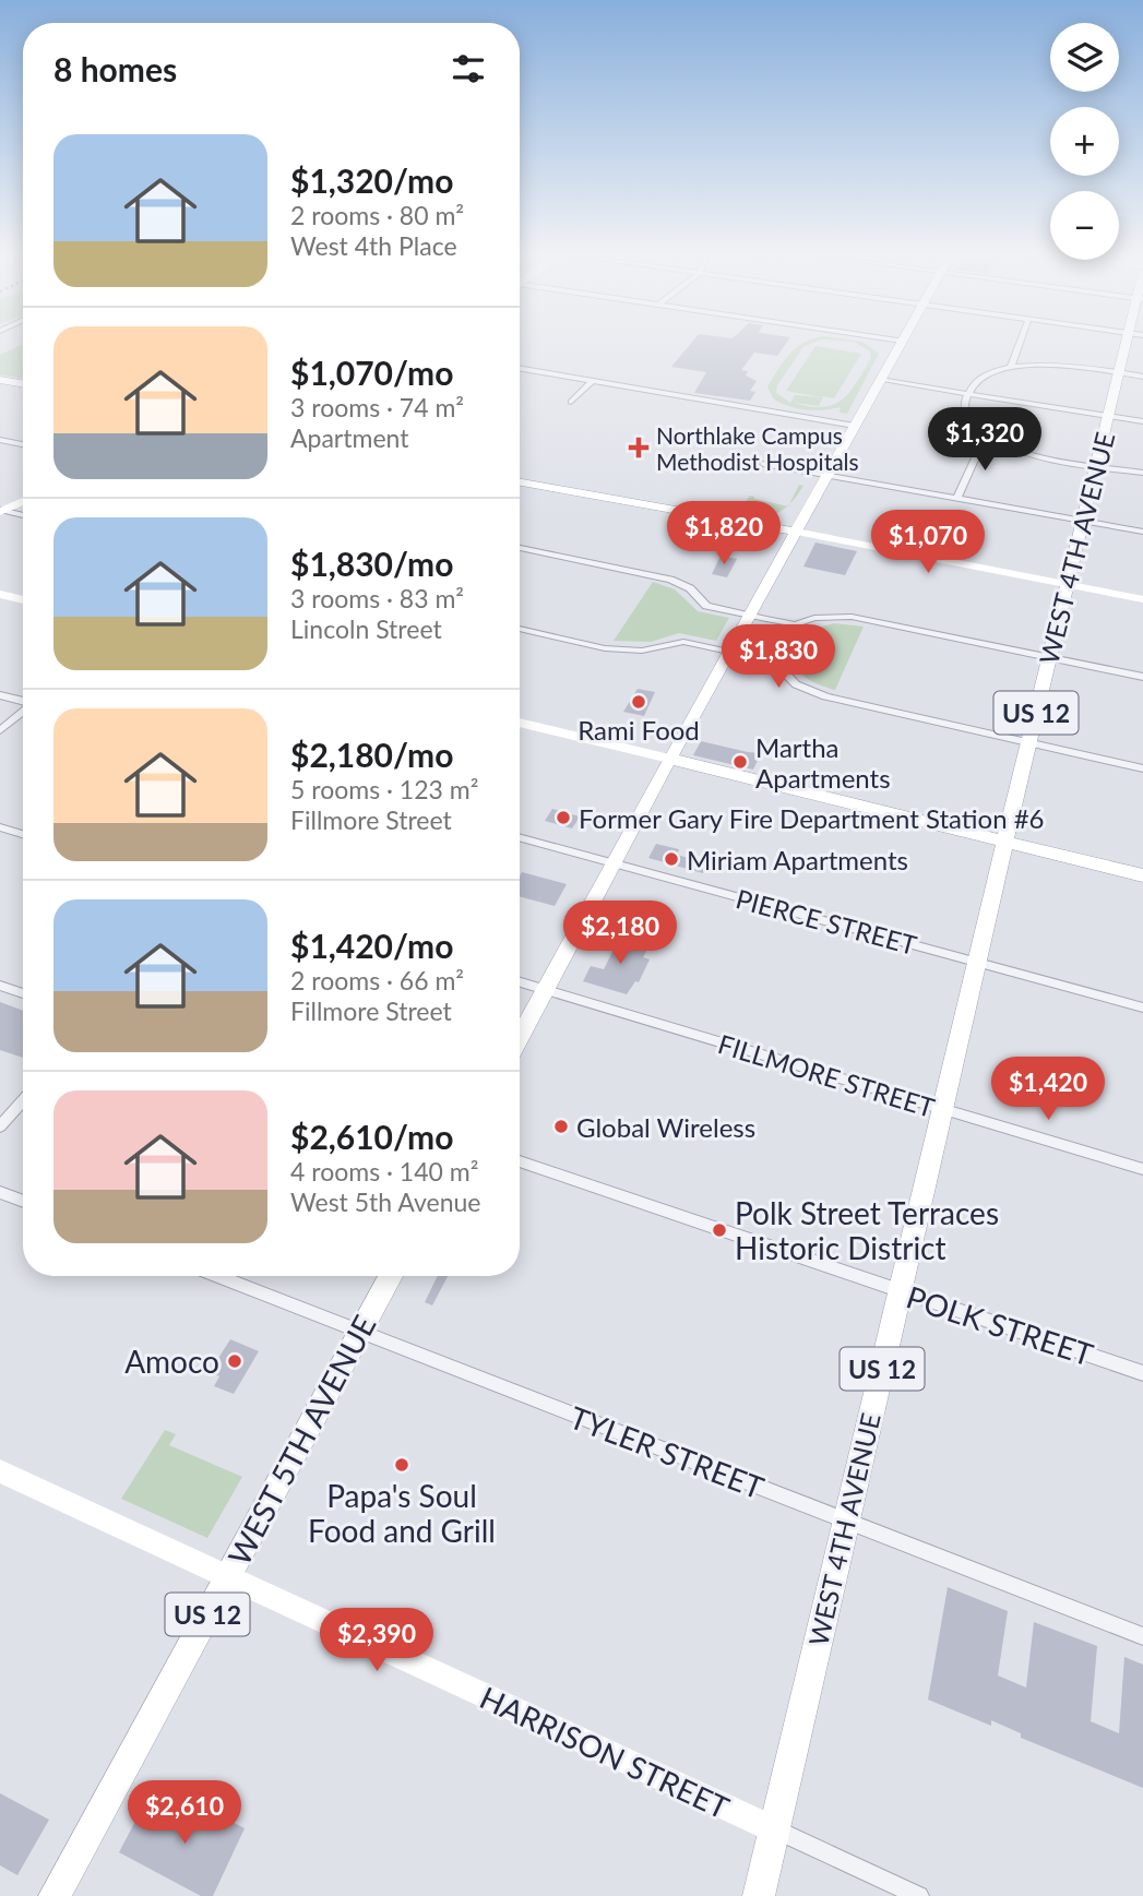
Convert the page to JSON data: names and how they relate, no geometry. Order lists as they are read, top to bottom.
{
  "streets": {
    "main road": ["WEST 4TH AVENUE", "US 12", "WEST 5TH AVENUE"],
    "street": [
      "PIERCE STREET",
      "FILLMORE STREET",
      "POLK STREET",
      "TYLER STREET",
      "HARRISON STREET"
    ]
  },
  "crossings": [
    ["WEST 4TH AVENUE", "PIERCE STREET"],
    ["WEST 4TH AVENUE", "FILLMORE STREET"],
    ["WEST 4TH AVENUE", "POLK STREET"],
    ["WEST 4TH AVENUE", "TYLER STREET"],
    ["WEST 4TH AVENUE", "HARRISON STREET"],
    ["WEST 5TH AVENUE", "TYLER STREET"],
    ["WEST 5TH AVENUE", "HARRISON STREET"]
  ],
  "places": {
    "health": ["Northlake Campus Methodist Hospitals"],
    "other": [
      "Rami Food",
      "Martha Apartments",
      "Former Gary Fire Department Station #6",
      "Miriam Apartments",
      "Global Wireless",
      "Polk Street Terraces Historic District",
      "Amoco",
      "Papa's Soul Food and Grill"
    ]
  },
  "page": {
    "map_buttons": ["+", "−"],
    "heading": "8 homes",
    "list": [
      {
        "name": "$1,320/mo",
        "note": "2 rooms · 80 m² · West 4th Place"
      },
      {
        "name": "$1,070/mo",
        "note": "3 rooms · 74 m² · Apartment"
      },
      {
        "name": "$1,830/mo",
        "note": "3 rooms · 83 m² · Lincoln Street"
      },
      {
        "name": "$2,180/mo",
        "note": "5 rooms · 123 m² · Fillmore Street"
      },
      {
        "name": "$1,420/mo",
        "note": "2 rooms · 66 m² · Fillmore Street"
      },
      {
        "name": "$2,610/mo",
        "note": "4 rooms · 140 m² · West 5th Avenue"
      }
    ],
    "price": [
      "$1,320",
      "$1,820",
      "$1,070",
      "$1,830",
      "$2,180",
      "$1,420",
      "$2,390",
      "$2,610"
    ]
  }
}
